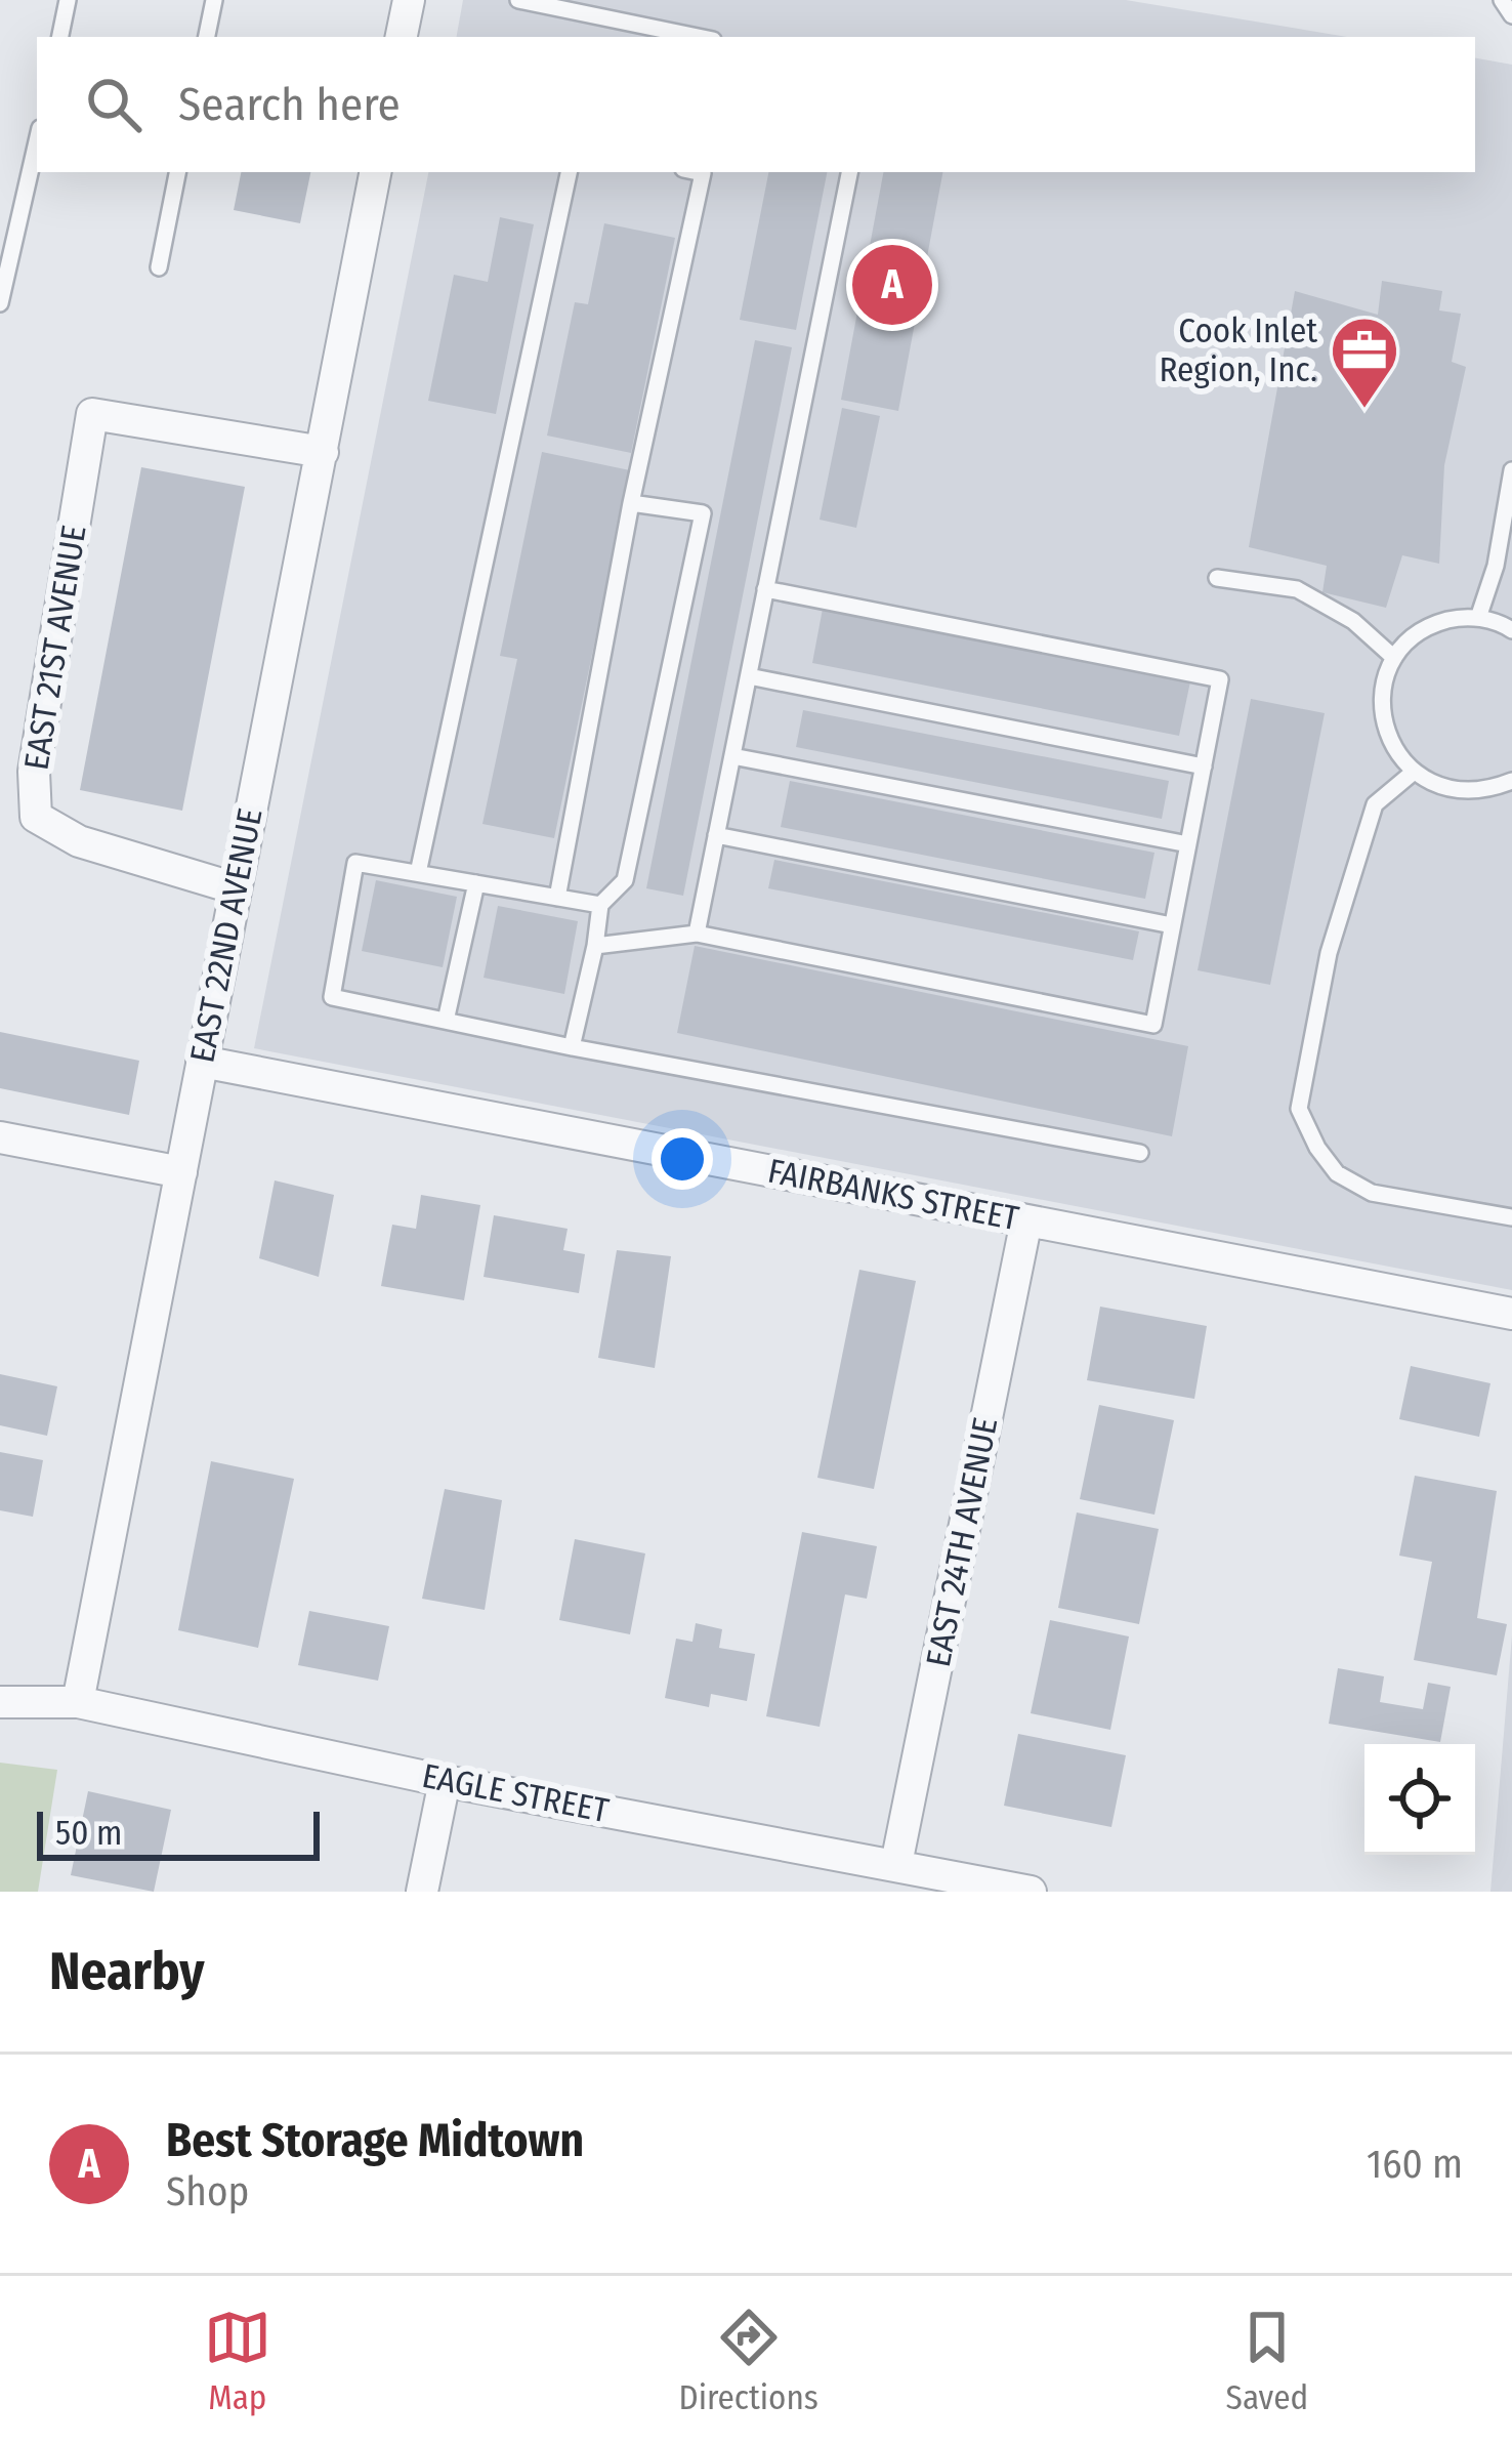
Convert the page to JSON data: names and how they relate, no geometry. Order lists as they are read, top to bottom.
{
  "streets": {
    "street": [
      "EAST 21ST AVENUE",
      "EAST 22ND AVENUE",
      "FAIRBANKS STREET",
      "EAST 24TH AVENUE",
      "EAGLE STREET"
    ]
  },
  "crossings": [
    ["EAST 21ST AVENUE", "EAST 22ND AVENUE"],
    ["EAST 22ND AVENUE", "FAIRBANKS STREET"],
    ["EAST 22ND AVENUE", "EAGLE STREET"],
    ["FAIRBANKS STREET", "EAST 24TH AVENUE"],
    ["EAST 24TH AVENUE", "EAGLE STREET"]
  ],
  "places": {
    "office": ["Cook Inlet Region, Inc."]
  },
  "scale_bar": "50 m",
  "page": {
    "search": "Search here",
    "pins": "A",
    "scale": "50 m",
    "heading": "Nearby",
    "list": [
      {
        "mark": "A",
        "name": "Best Storage Midtown",
        "note": "Shop",
        "value": "160 m"
      }
    ],
    "nav": ["Map", "Directions", "Saved"]
  }
}
